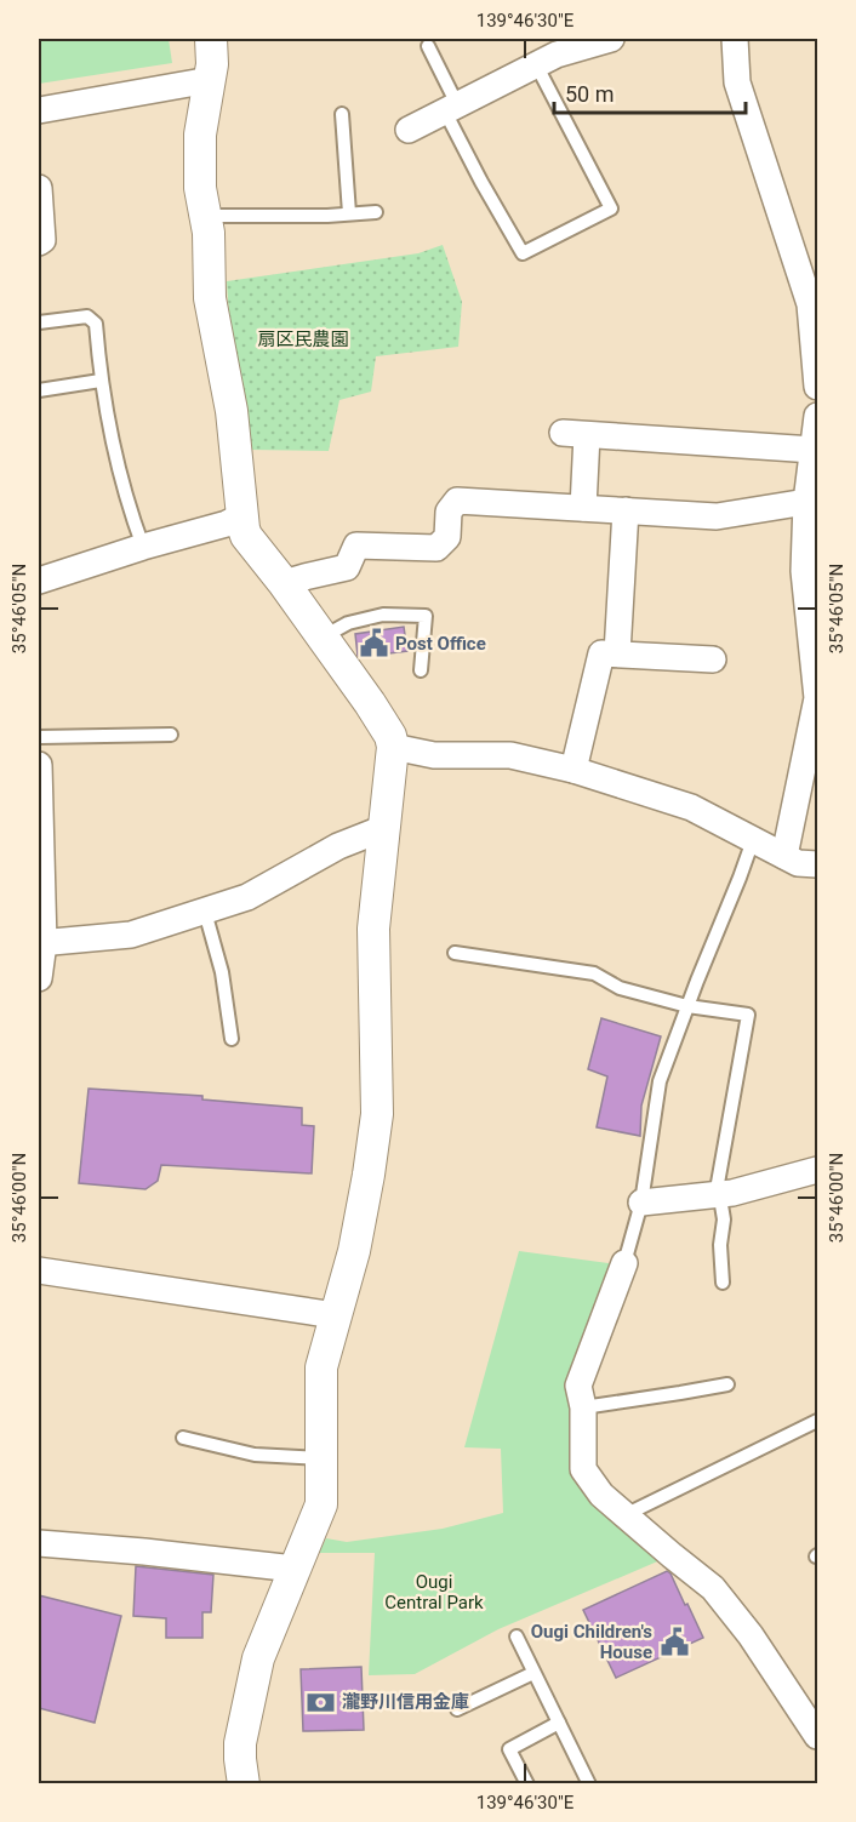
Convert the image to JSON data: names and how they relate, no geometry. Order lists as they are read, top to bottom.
{
  "parks": ["扇区民農園", "Ougi Central Park"],
  "places": {
    "public building": ["Post Office", "Ougi Children's House"],
    "bank": ["瀧野川信用金庫"]
  },
  "scale_bar": "50 m",
  "coordinates": ["139°46'30\"E", "35°46'05\"N", "35°46'00\"N"]
}
